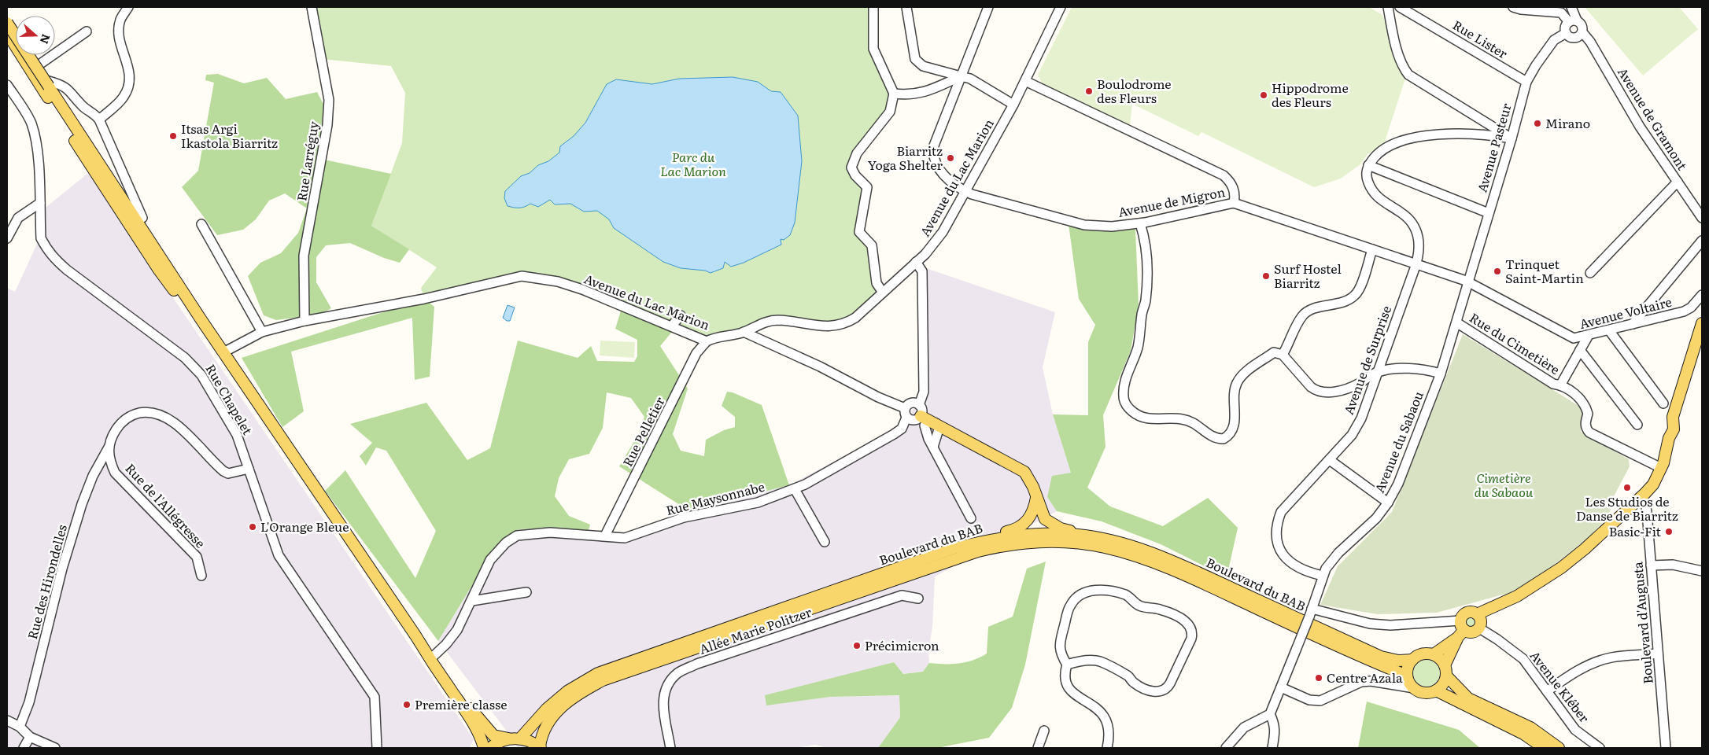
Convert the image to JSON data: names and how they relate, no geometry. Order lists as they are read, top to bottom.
{
  "streets": {
    "main road": ["Boulevard du BAB"],
    "street": [
      "Rue Lister",
      "Avenue de Gramont",
      "Avenue Pasteur",
      "Rue Larréguy",
      "Avenue du Lac Marion",
      "Avenue de Migron",
      "Avenue Voltaire",
      "Rue du Cimetière",
      "Avenue de Surprise",
      "Rue Chapelet",
      "Rue Pelletier",
      "Avenue du Sabaou",
      "Rue Maysonnabe",
      "Rue de l'Allégresse",
      "Rue des Hirondelles",
      "Boulevard d'Augusta",
      "Allée Marie Politzer",
      "Avenue Kléber"
    ]
  },
  "crossings": [
    ["Rue Lister", "Avenue Pasteur"],
    ["Avenue de Gramont", "Avenue Pasteur"],
    ["Avenue Pasteur", "Avenue de Migron"],
    ["Avenue Pasteur", "Avenue Voltaire"],
    ["Avenue Pasteur", "Avenue du Sabaou"],
    ["Rue Larréguy", "Avenue du Lac Marion"],
    ["Avenue du Lac Marion", "Avenue de Migron"],
    ["Avenue du Lac Marion", "Rue Pelletier"],
    ["Avenue de Migron", "Avenue Voltaire"],
    ["Avenue de Migron", "Avenue de Surprise"],
    ["Avenue de Migron", "Avenue du Sabaou"],
    ["Avenue Voltaire", "Avenue du Sabaou"],
    ["Rue du Cimetière", "Avenue du Sabaou"],
    ["Avenue de Surprise", "Avenue du Sabaou"],
    ["Rue Pelletier", "Rue Maysonnabe"],
    ["Rue de l'Allégresse", "Rue des Hirondelles"]
  ],
  "parks": ["Parc du Lac Marion", "Cimetière du Sabaou"],
  "places": [
    "Boulodrome des Fleurs",
    "Hippodrome des Fleurs",
    "Mirano",
    "Itsas Argi Ikastola Biarritz",
    "Biarritz Yoga Shelter",
    "Trinquet Saint-Martin",
    "Surf Hostel Biarritz",
    "Les Studios de Danse de Biarritz",
    "L'Orange Bleue",
    "Basic-Fit",
    "Précimicron",
    "Centre Azala",
    "Première classe"
  ],
  "north": "right"
}
